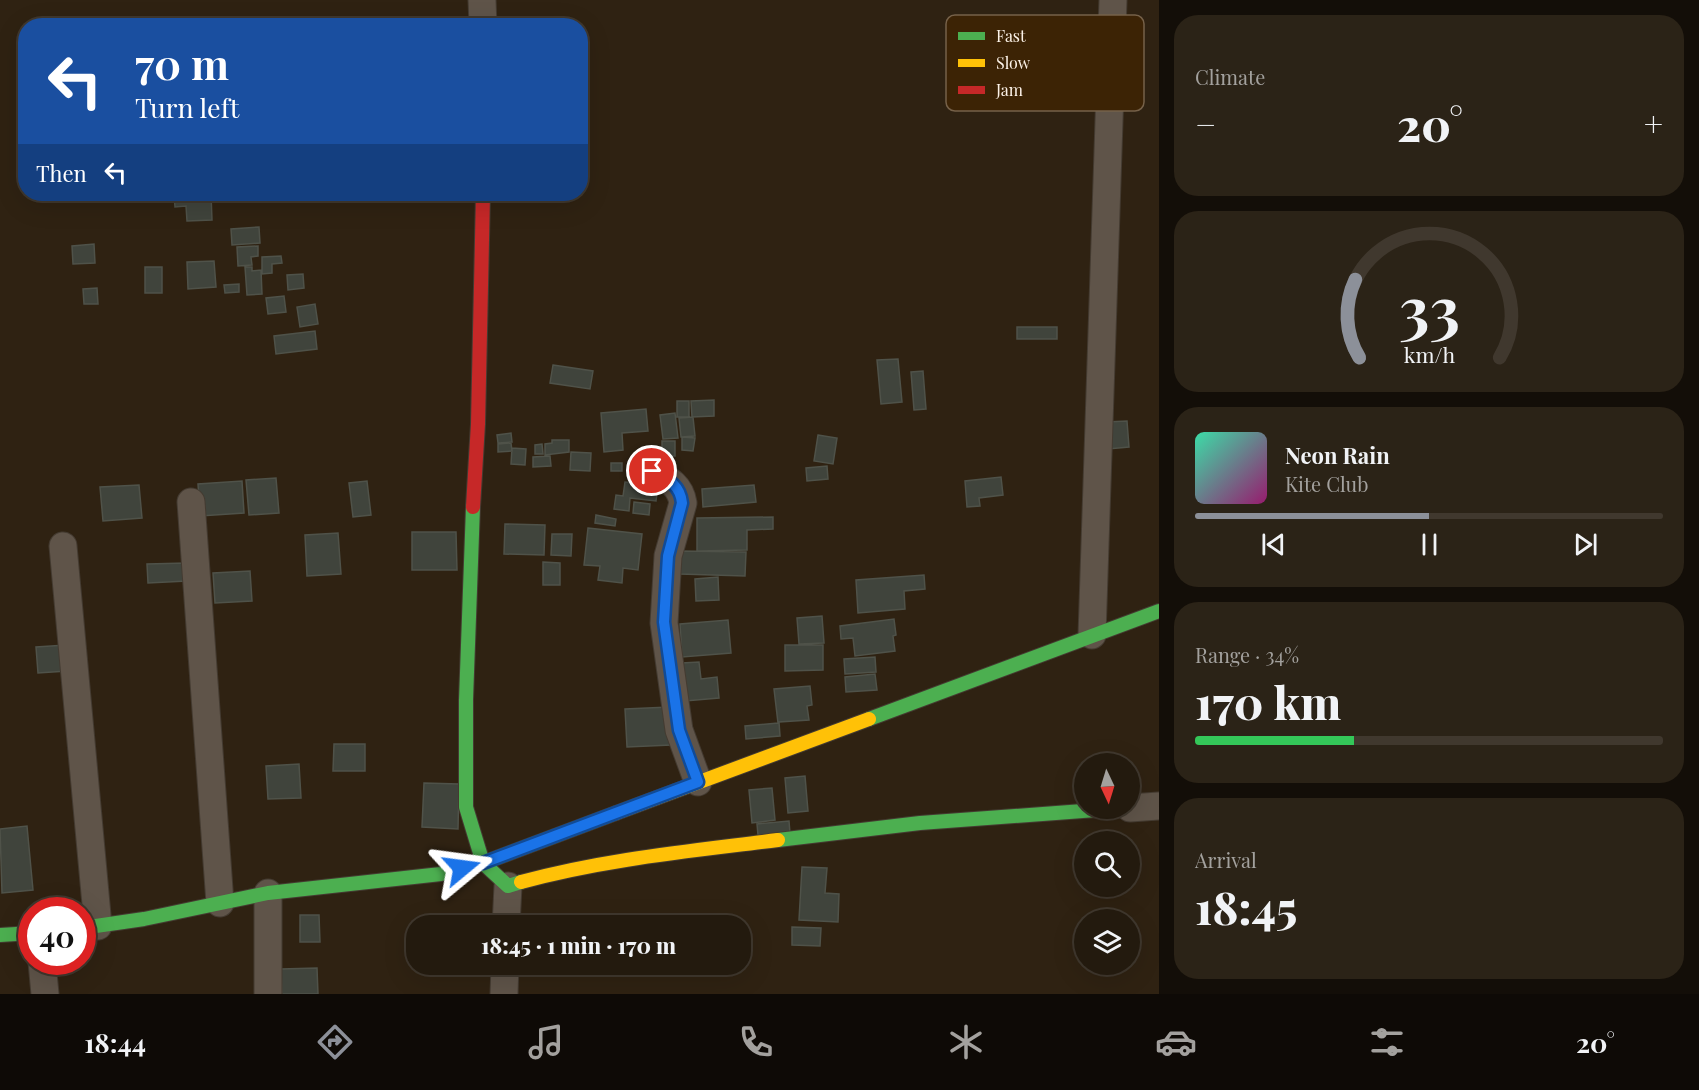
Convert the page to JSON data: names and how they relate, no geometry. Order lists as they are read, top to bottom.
{
  "legend": ["Fast", "Slow", "Jam"],
  "north": "bottom",
  "page": {
    "tile": [
      "Climate",
      ["Range · 34%", "170 km"],
      ["Arrival", "18:45"]
    ],
    "turn": ["70 m", "Turn left"],
    "heat": ["−", "20°", "+"],
    "then": "Then",
    "song": ["Neon Rain", "Kite Club"],
    "limit": "40",
    "trip": "18:45 · 1 min · 170 m",
    "tabs": ["18:44", "20°"],
    "gauge": ["33", "km/h"]
  }
}
